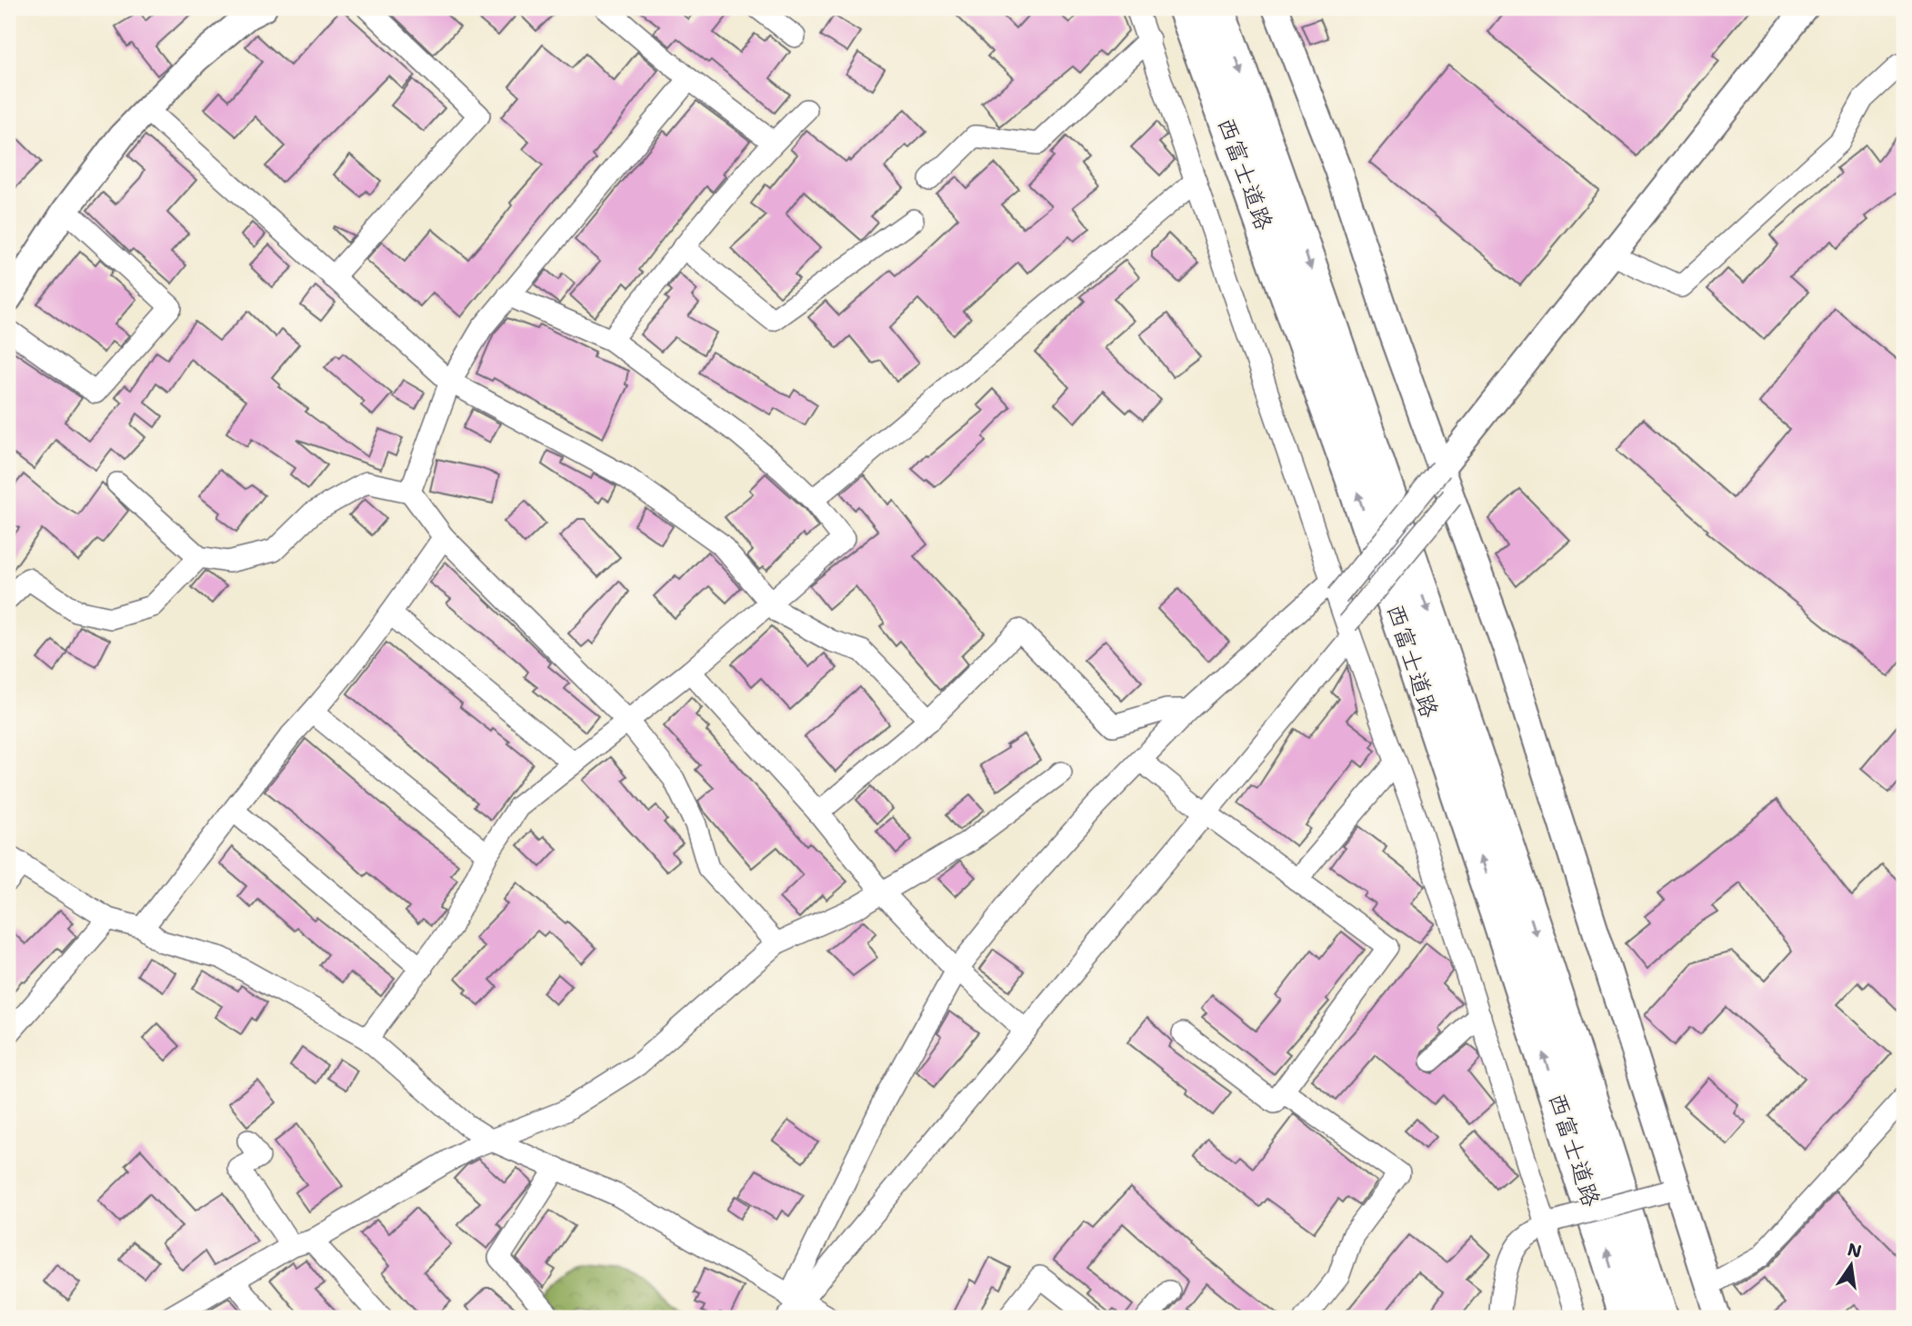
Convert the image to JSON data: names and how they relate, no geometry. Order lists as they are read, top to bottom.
{
  "streets": {
    "highway": ["西富士道路"]
  },
  "north": "top"
}
